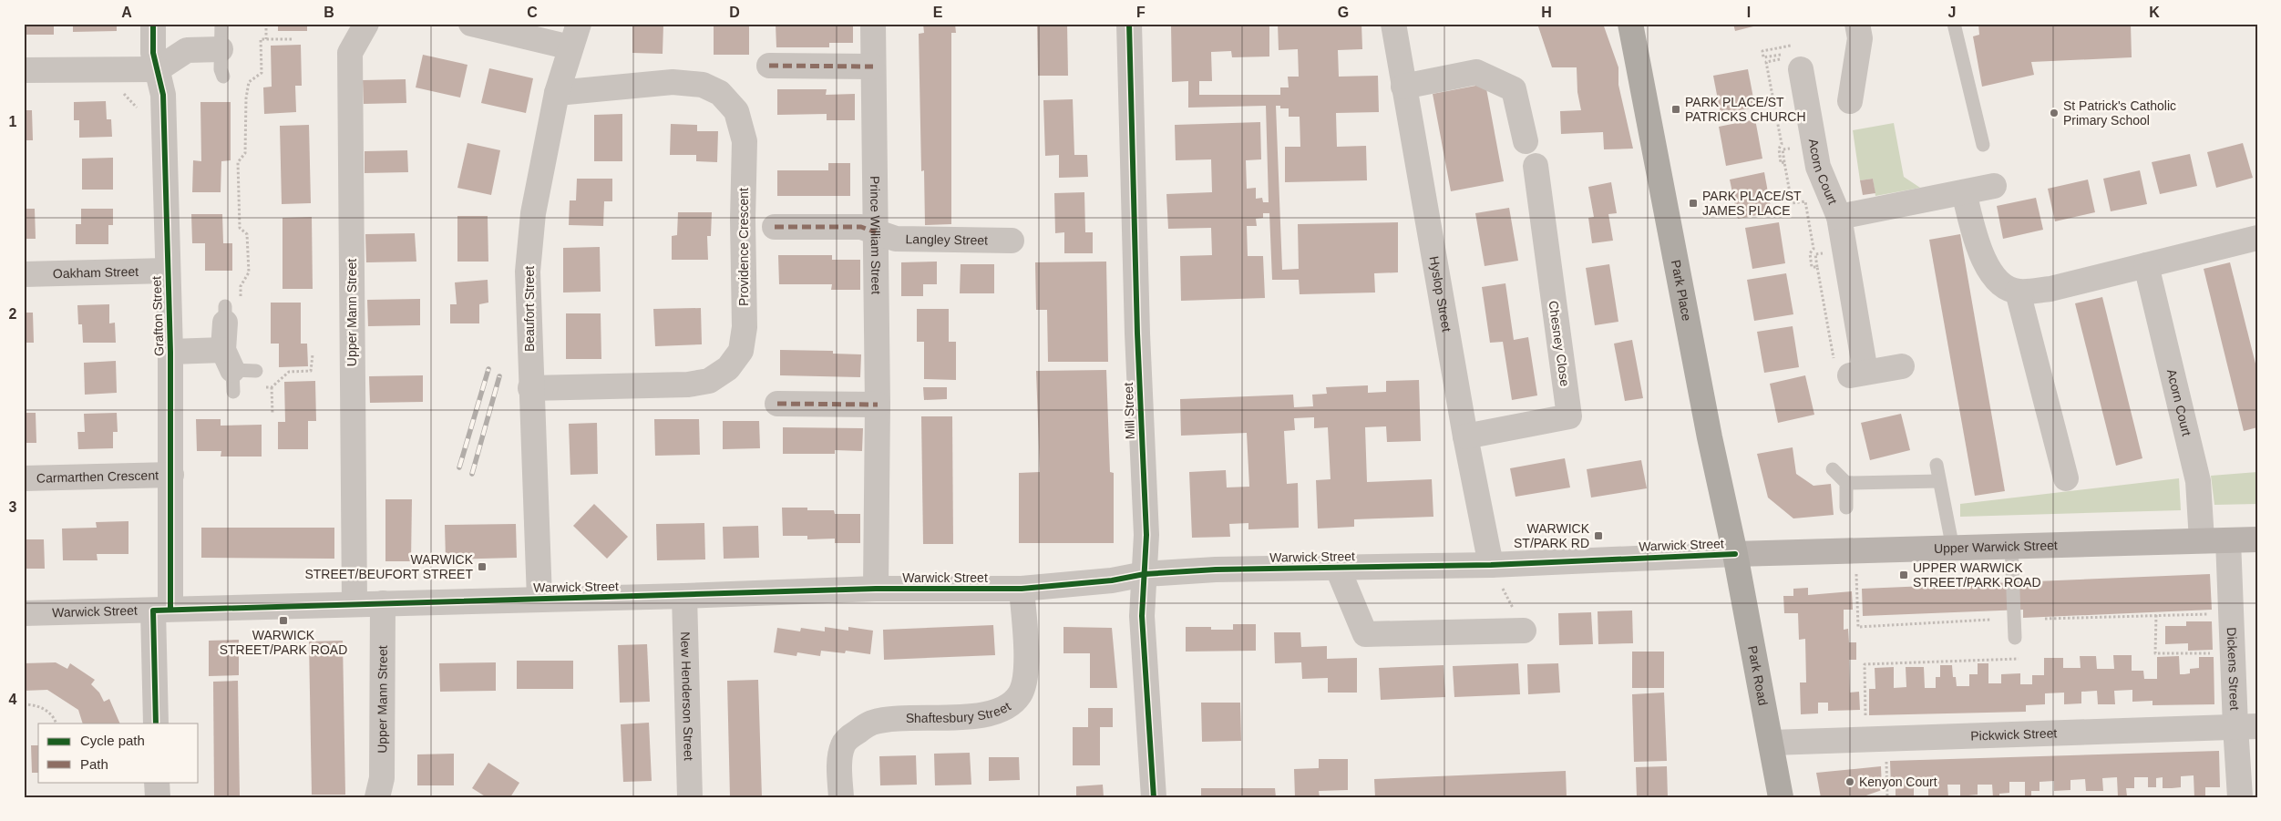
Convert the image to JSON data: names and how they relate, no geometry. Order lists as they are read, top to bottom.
{
  "streets": {
    "highway": ["Park Place", "Park Road"],
    "main road": ["Upper Warwick Street"],
    "street": [
      "Acorn Court",
      "Prince William Street",
      "Langley Street",
      "Providence Crescent",
      "Oakham Street",
      "Hyslop Street",
      "Beaufort Street",
      "Upper Mann Street",
      "Grafton Street",
      "Chesney Close",
      "Mill Street",
      "Carmarthen Crescent",
      "Warwick Street",
      "Dickens Street",
      "New Henderson Street",
      "Shaftesbury Street",
      "Pickwick Street"
    ]
  },
  "crossings": [
    ["Acorn Court", "Upper Warwick Street"],
    ["Prince William Street", "Langley Street"],
    ["Prince William Street", "Warwick Street"],
    ["Providence Crescent", "Beaufort Street"],
    ["Oakham Street", "Grafton Street"],
    ["Park Place", "Warwick Street"],
    ["Park Place", "Upper Warwick Street"],
    ["Park Place", "Park Road"],
    ["Hyslop Street", "Chesney Close"],
    ["Hyslop Street", "Warwick Street"],
    ["Beaufort Street", "Warwick Street"],
    ["Upper Mann Street", "Warwick Street"],
    ["Grafton Street", "Carmarthen Crescent"],
    ["Grafton Street", "Warwick Street"],
    ["Mill Street", "Warwick Street"],
    ["Warwick Street", "Upper Warwick Street"],
    ["Warwick Street", "Park Road"],
    ["Warwick Street", "New Henderson Street"],
    ["Warwick Street", "Shaftesbury Street"],
    ["Upper Warwick Street", "Dickens Street"],
    ["Upper Warwick Street", "Park Road"],
    ["Dickens Street", "Pickwick Street"],
    ["Park Road", "Pickwick Street"]
  ],
  "places": {
    "transit": [
      "PARK PLACE/ST PATRICKS CHURCH",
      "PARK PLACE/ST JAMES PLACE",
      "WARWICK ST/PARK RD",
      "WARWICK STREET/BEUFORT STREET",
      "UPPER WARWICK STREET/PARK ROAD",
      "WARWICK STREET/PARK ROAD"
    ],
    "other": ["St Patrick's Catholic Primary School", "Kenyon Court"]
  },
  "legend": ["Cycle path", "Path"],
  "grid": {
    "columns": [
      "A",
      "B",
      "C",
      "D",
      "E",
      "F",
      "G",
      "H",
      "I",
      "J",
      "K"
    ],
    "rows": [
      "1",
      "2",
      "3",
      "4"
    ]
  }
}
